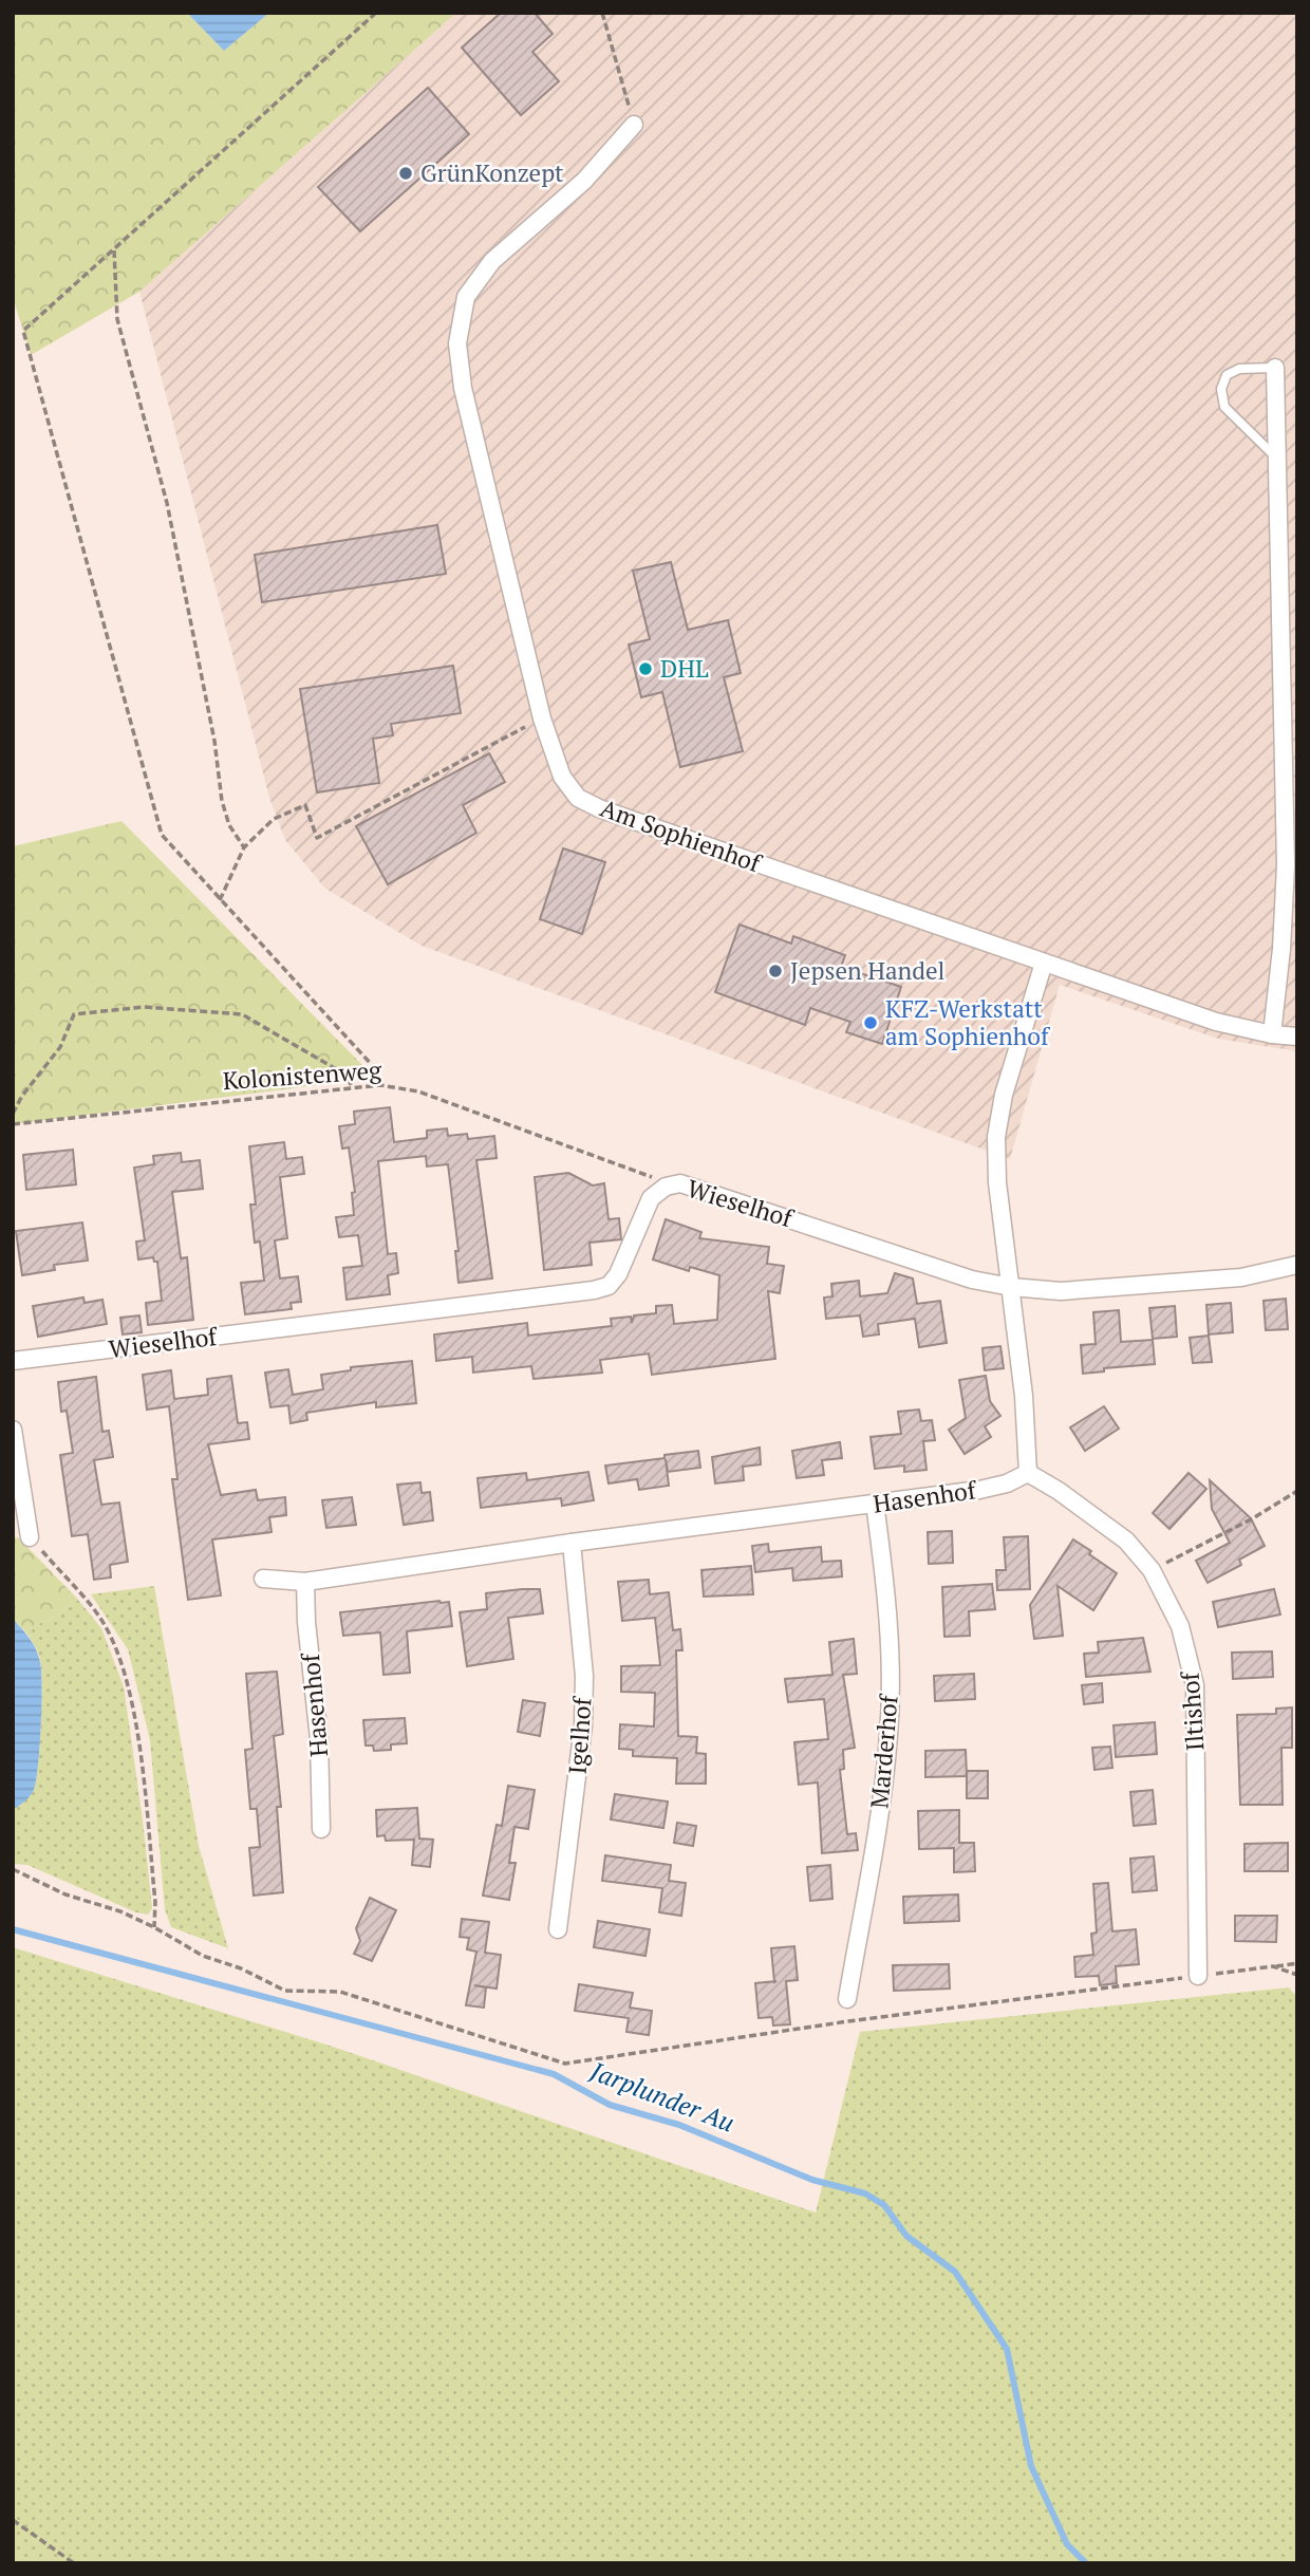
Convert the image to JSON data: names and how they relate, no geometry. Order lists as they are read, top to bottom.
{
  "streets": {
    "street": [
      "Am Sophienhof",
      "Wieselhof",
      "Hasenhof",
      "Iltishof",
      "Igelhof",
      "Marderhof"
    ],
    "path": ["Kolonistenweg"]
  },
  "crossings": [
    ["Kolonistenweg", "Wieselhof"],
    ["Hasenhof", "Iltishof"],
    ["Hasenhof", "Igelhof"],
    ["Hasenhof", "Marderhof"]
  ],
  "water": ["Jarplunder Au"],
  "places": [
    "GrünKonzept",
    "DHL",
    "Jepsen Handel",
    "KFZ-Werkstatt am Sophienhof"
  ]
}
